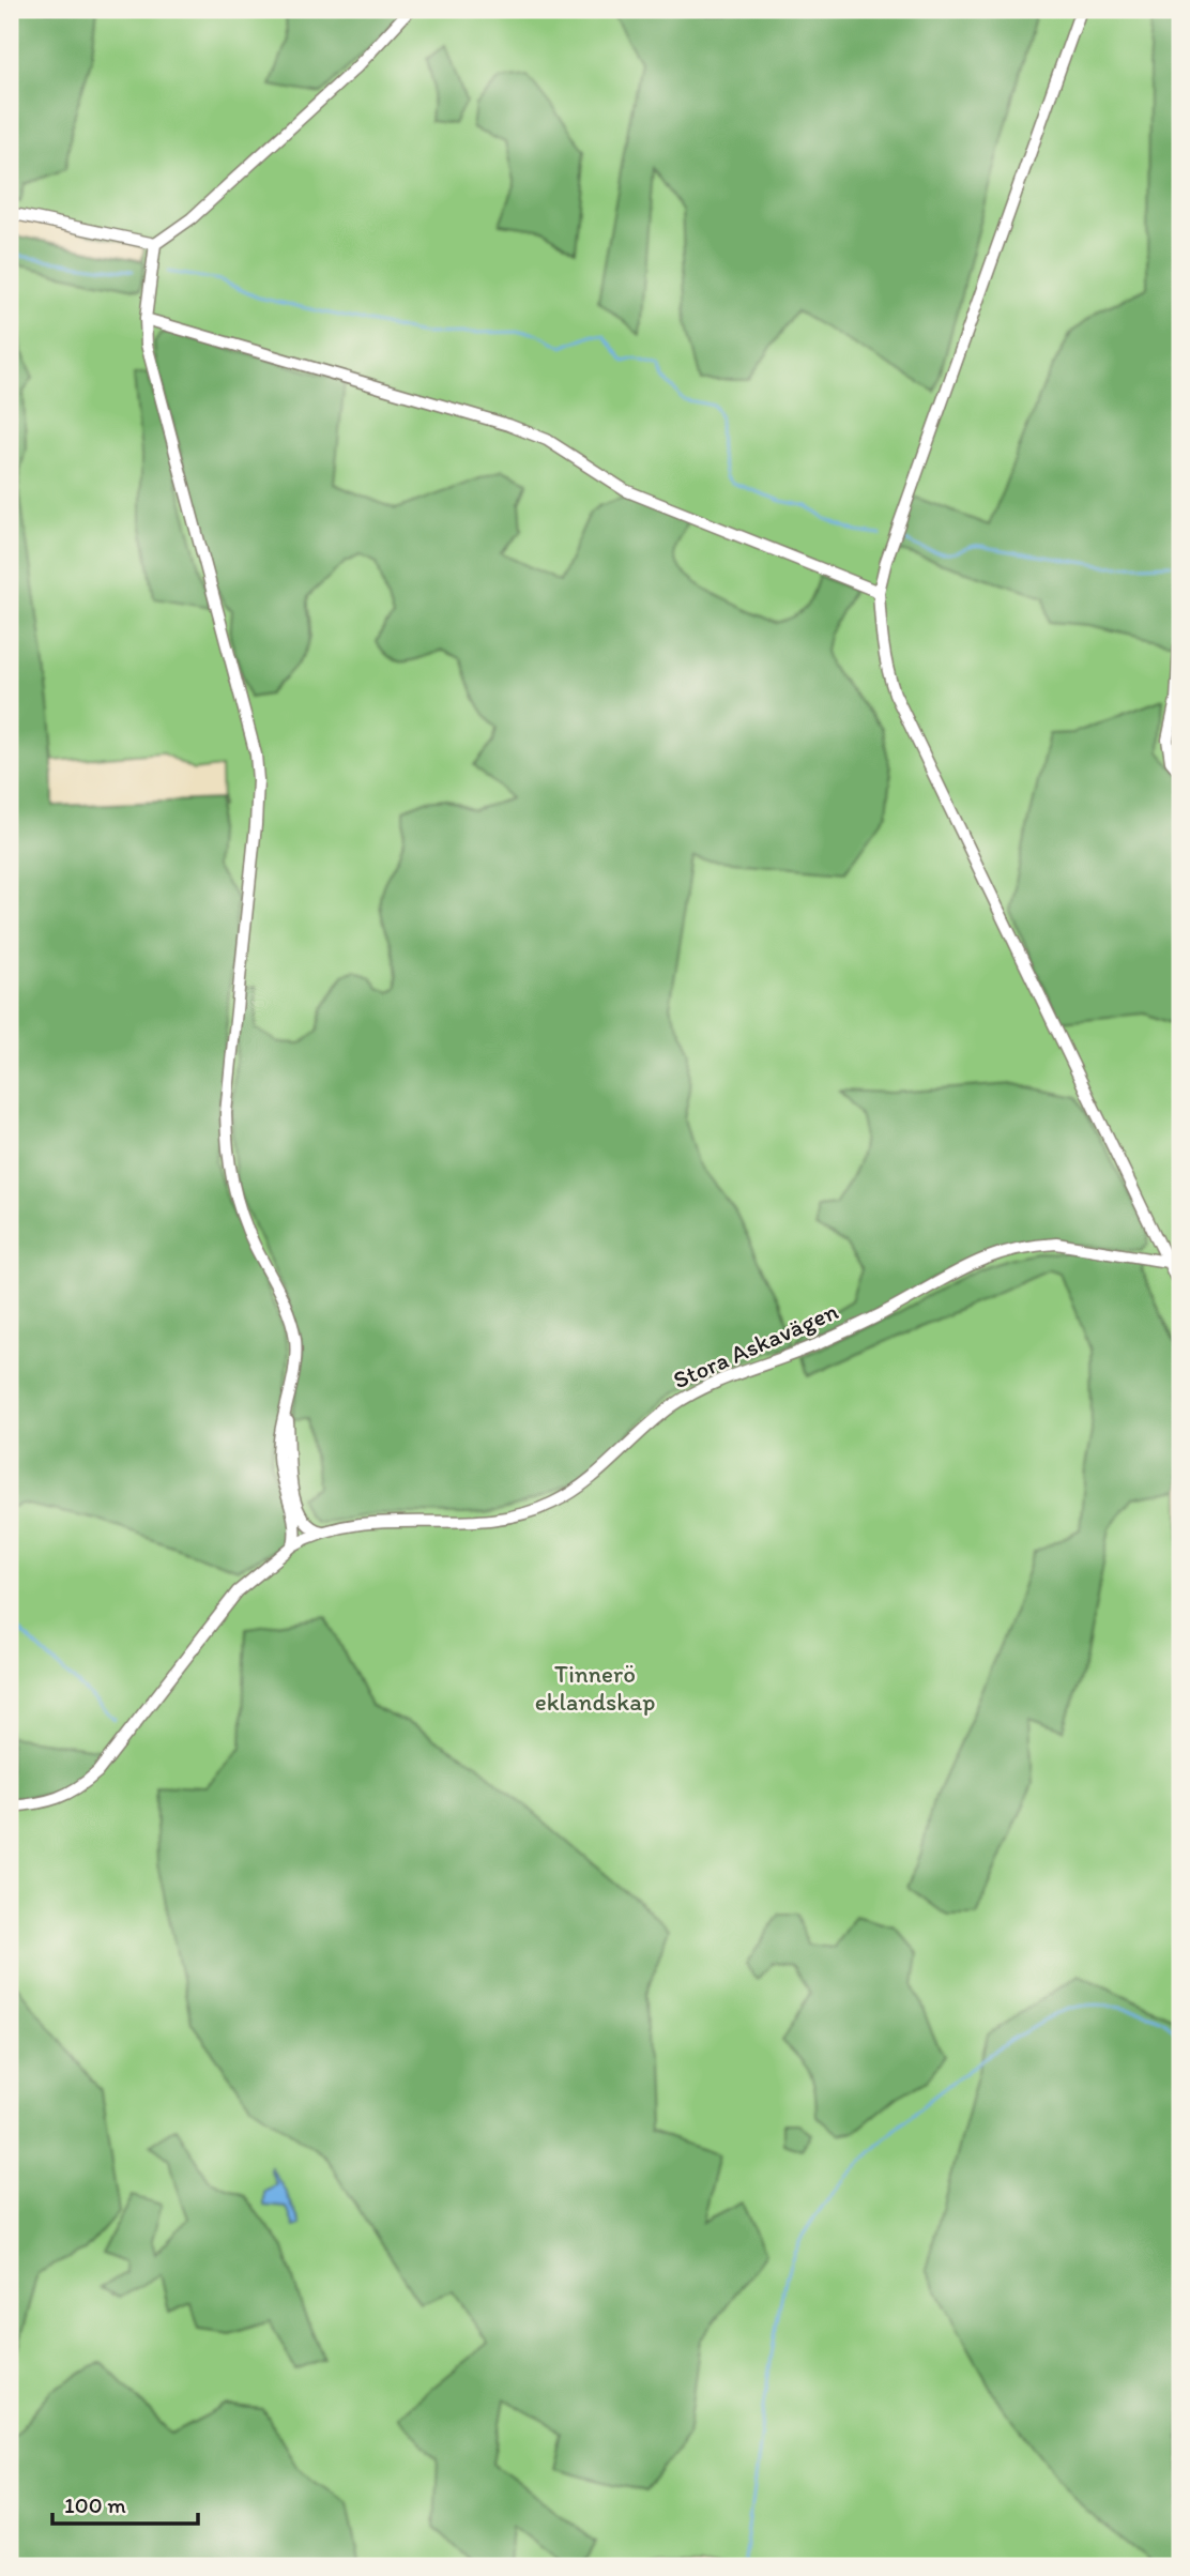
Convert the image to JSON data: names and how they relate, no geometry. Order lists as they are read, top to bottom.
{
  "streets": {
    "street": ["Stora Askavägen"]
  },
  "parks": ["Tinnerö eklandskap"],
  "scale_bar": "100 m"
}
